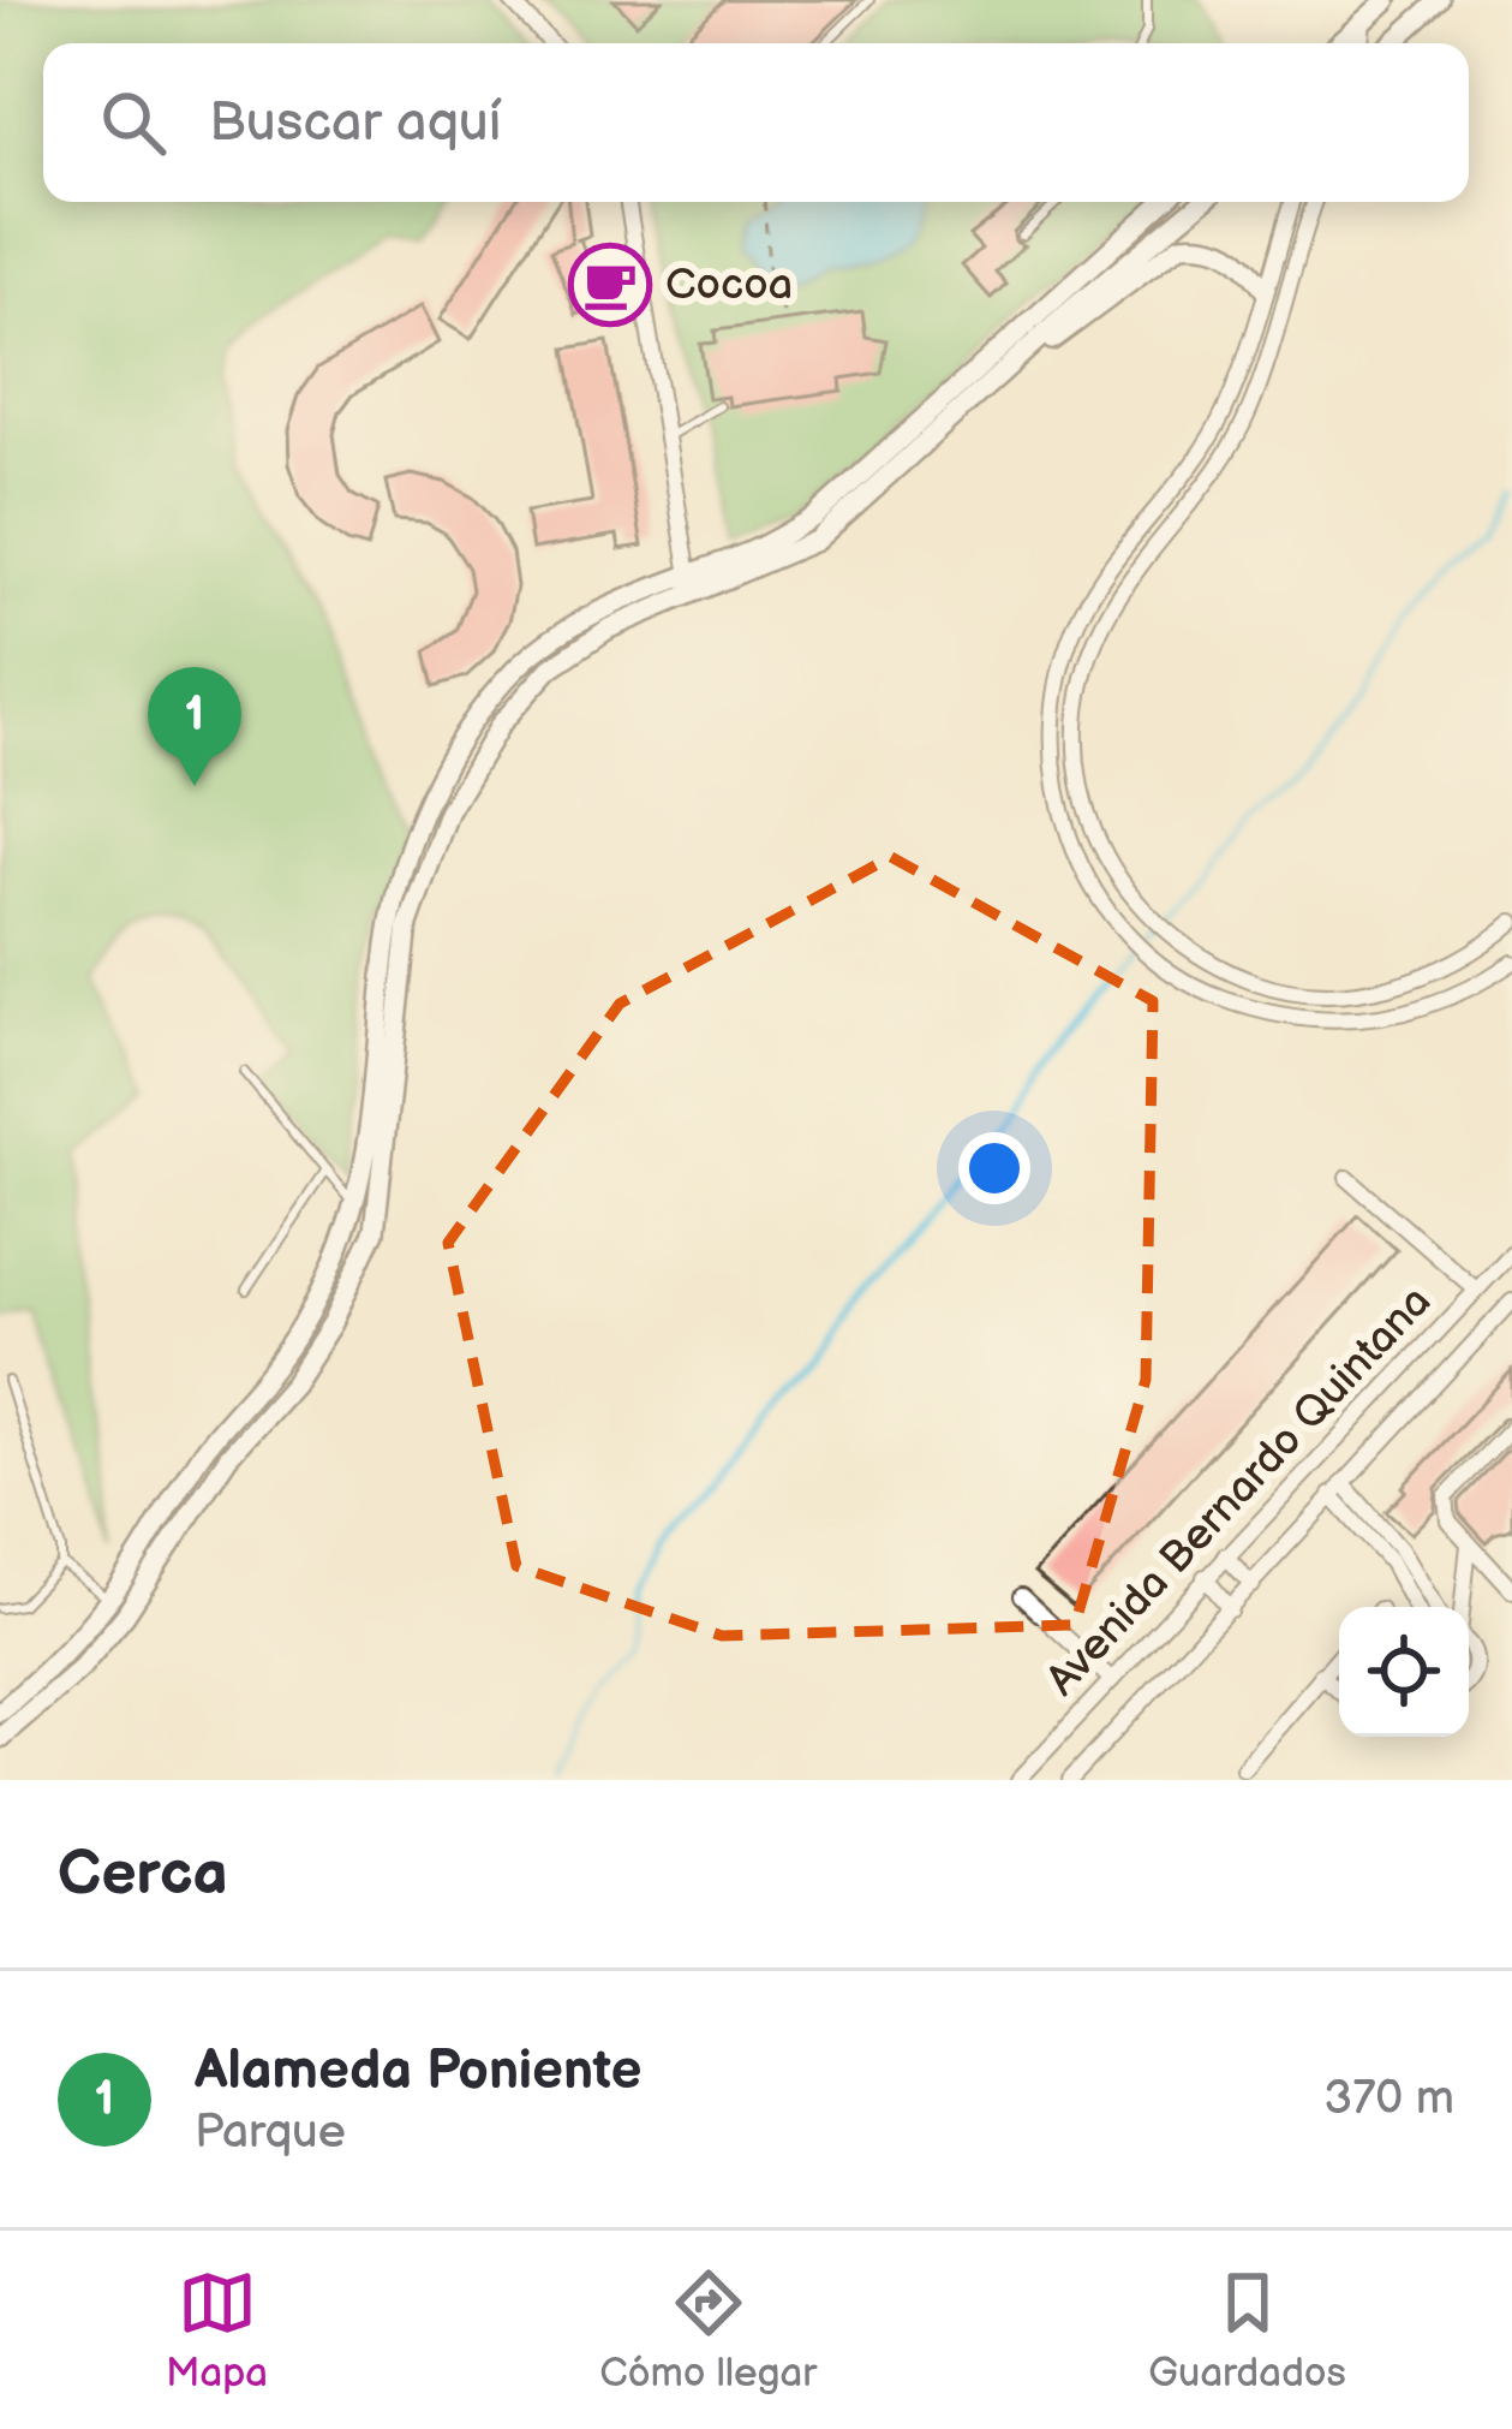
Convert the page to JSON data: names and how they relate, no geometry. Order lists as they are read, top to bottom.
{
  "streets": {
    "street": ["Avenida Bernardo Quintana"]
  },
  "places": {
    "cafe": ["Cocoa"]
  },
  "page": {
    "search": "Buscar aquí",
    "pins": "1",
    "heading": "Cerca",
    "list": [
      {
        "mark": "1",
        "name": "Alameda Poniente",
        "note": "Parque",
        "value": "370 m"
      }
    ],
    "nav": ["Mapa", "Cómo llegar", "Guardados"]
  }
}
